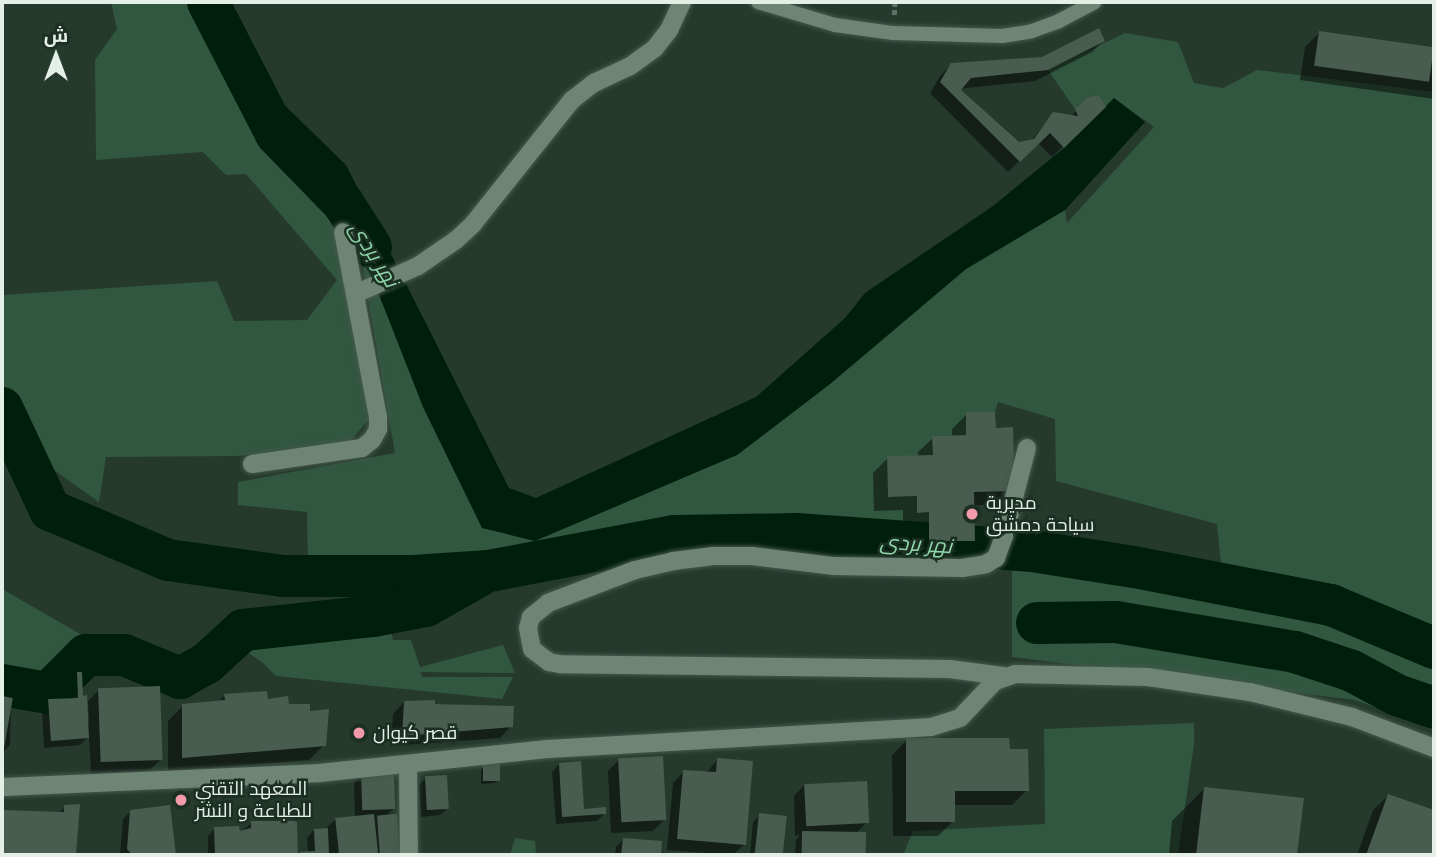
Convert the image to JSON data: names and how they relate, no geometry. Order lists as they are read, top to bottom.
{
  "water": ["نهر بردى"],
  "places": ["مديرية سياحة دمشق", "قصر كيوان", "المعهد التقني للطباعة و النشر"],
  "north": "top"
}
